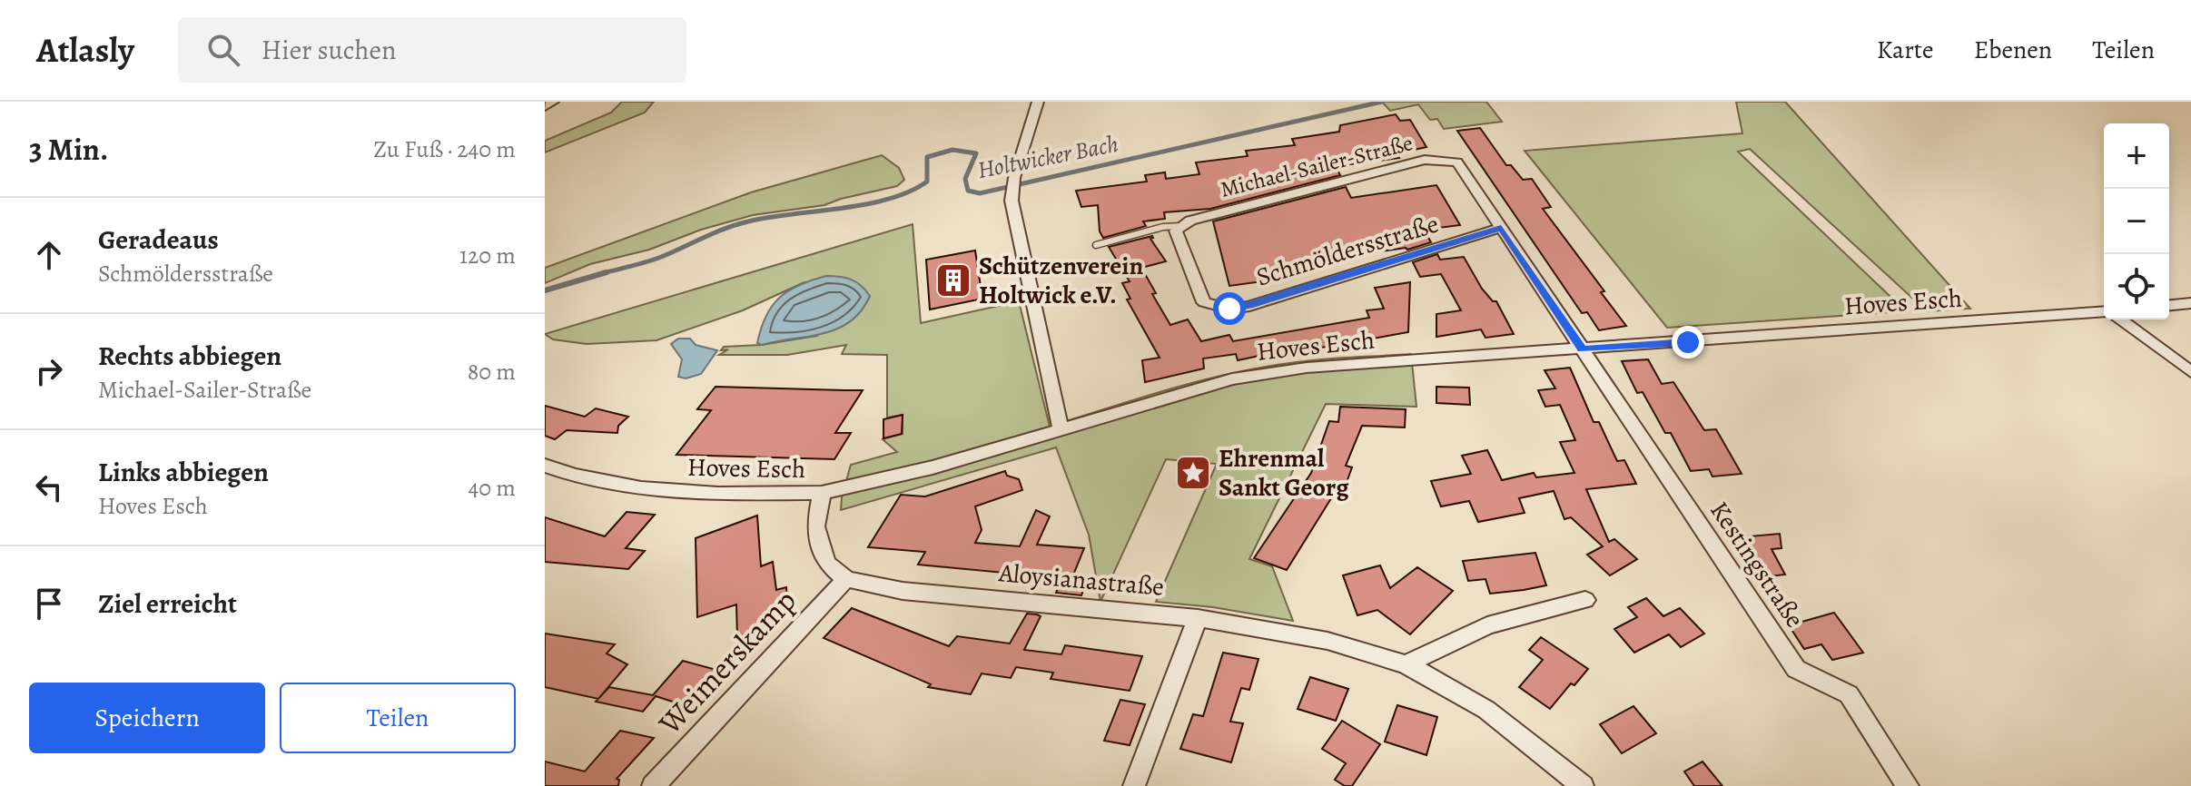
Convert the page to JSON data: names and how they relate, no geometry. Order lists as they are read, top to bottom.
{
  "streets": {
    "street": [
      "Michael-Sailer-Straße",
      "Schmöldersstraße",
      "Hoves Esch",
      "Kestingstraße",
      "Aloysianastraße",
      "Weimerskamp"
    ]
  },
  "crossings": [
    ["Michael-Sailer-Straße", "Schmöldersstraße"],
    ["Michael-Sailer-Straße", "Hoves Esch"],
    ["Michael-Sailer-Straße", "Kestingstraße"],
    ["Hoves Esch", "Kestingstraße"],
    ["Aloysianastraße", "Weimerskamp"]
  ],
  "water": ["Holtwicker Bach"],
  "places": {
    "building": ["Schützenverein Holtwick e.V."],
    "place": ["Ehrenmal Sankt Georg"]
  },
  "page": {
    "header": "Atlasly",
    "search": "Hier suchen",
    "nav": ["Karte", "Ebenen", "Teilen"],
    "heading": ["3 Min.", "Zu Fuß · 240 m"],
    "map_buttons": ["+", "−"],
    "list": [
      ["Geradeaus", "Schmöldersstraße", "120 m"],
      ["Rechts abbiegen", "Michael-Sailer-Straße", "80 m"],
      ["Links abbiegen", "Hoves Esch", "40 m"],
      "Ziel erreicht"
    ],
    "buttons": ["Speichern", "Teilen"]
  }
}
